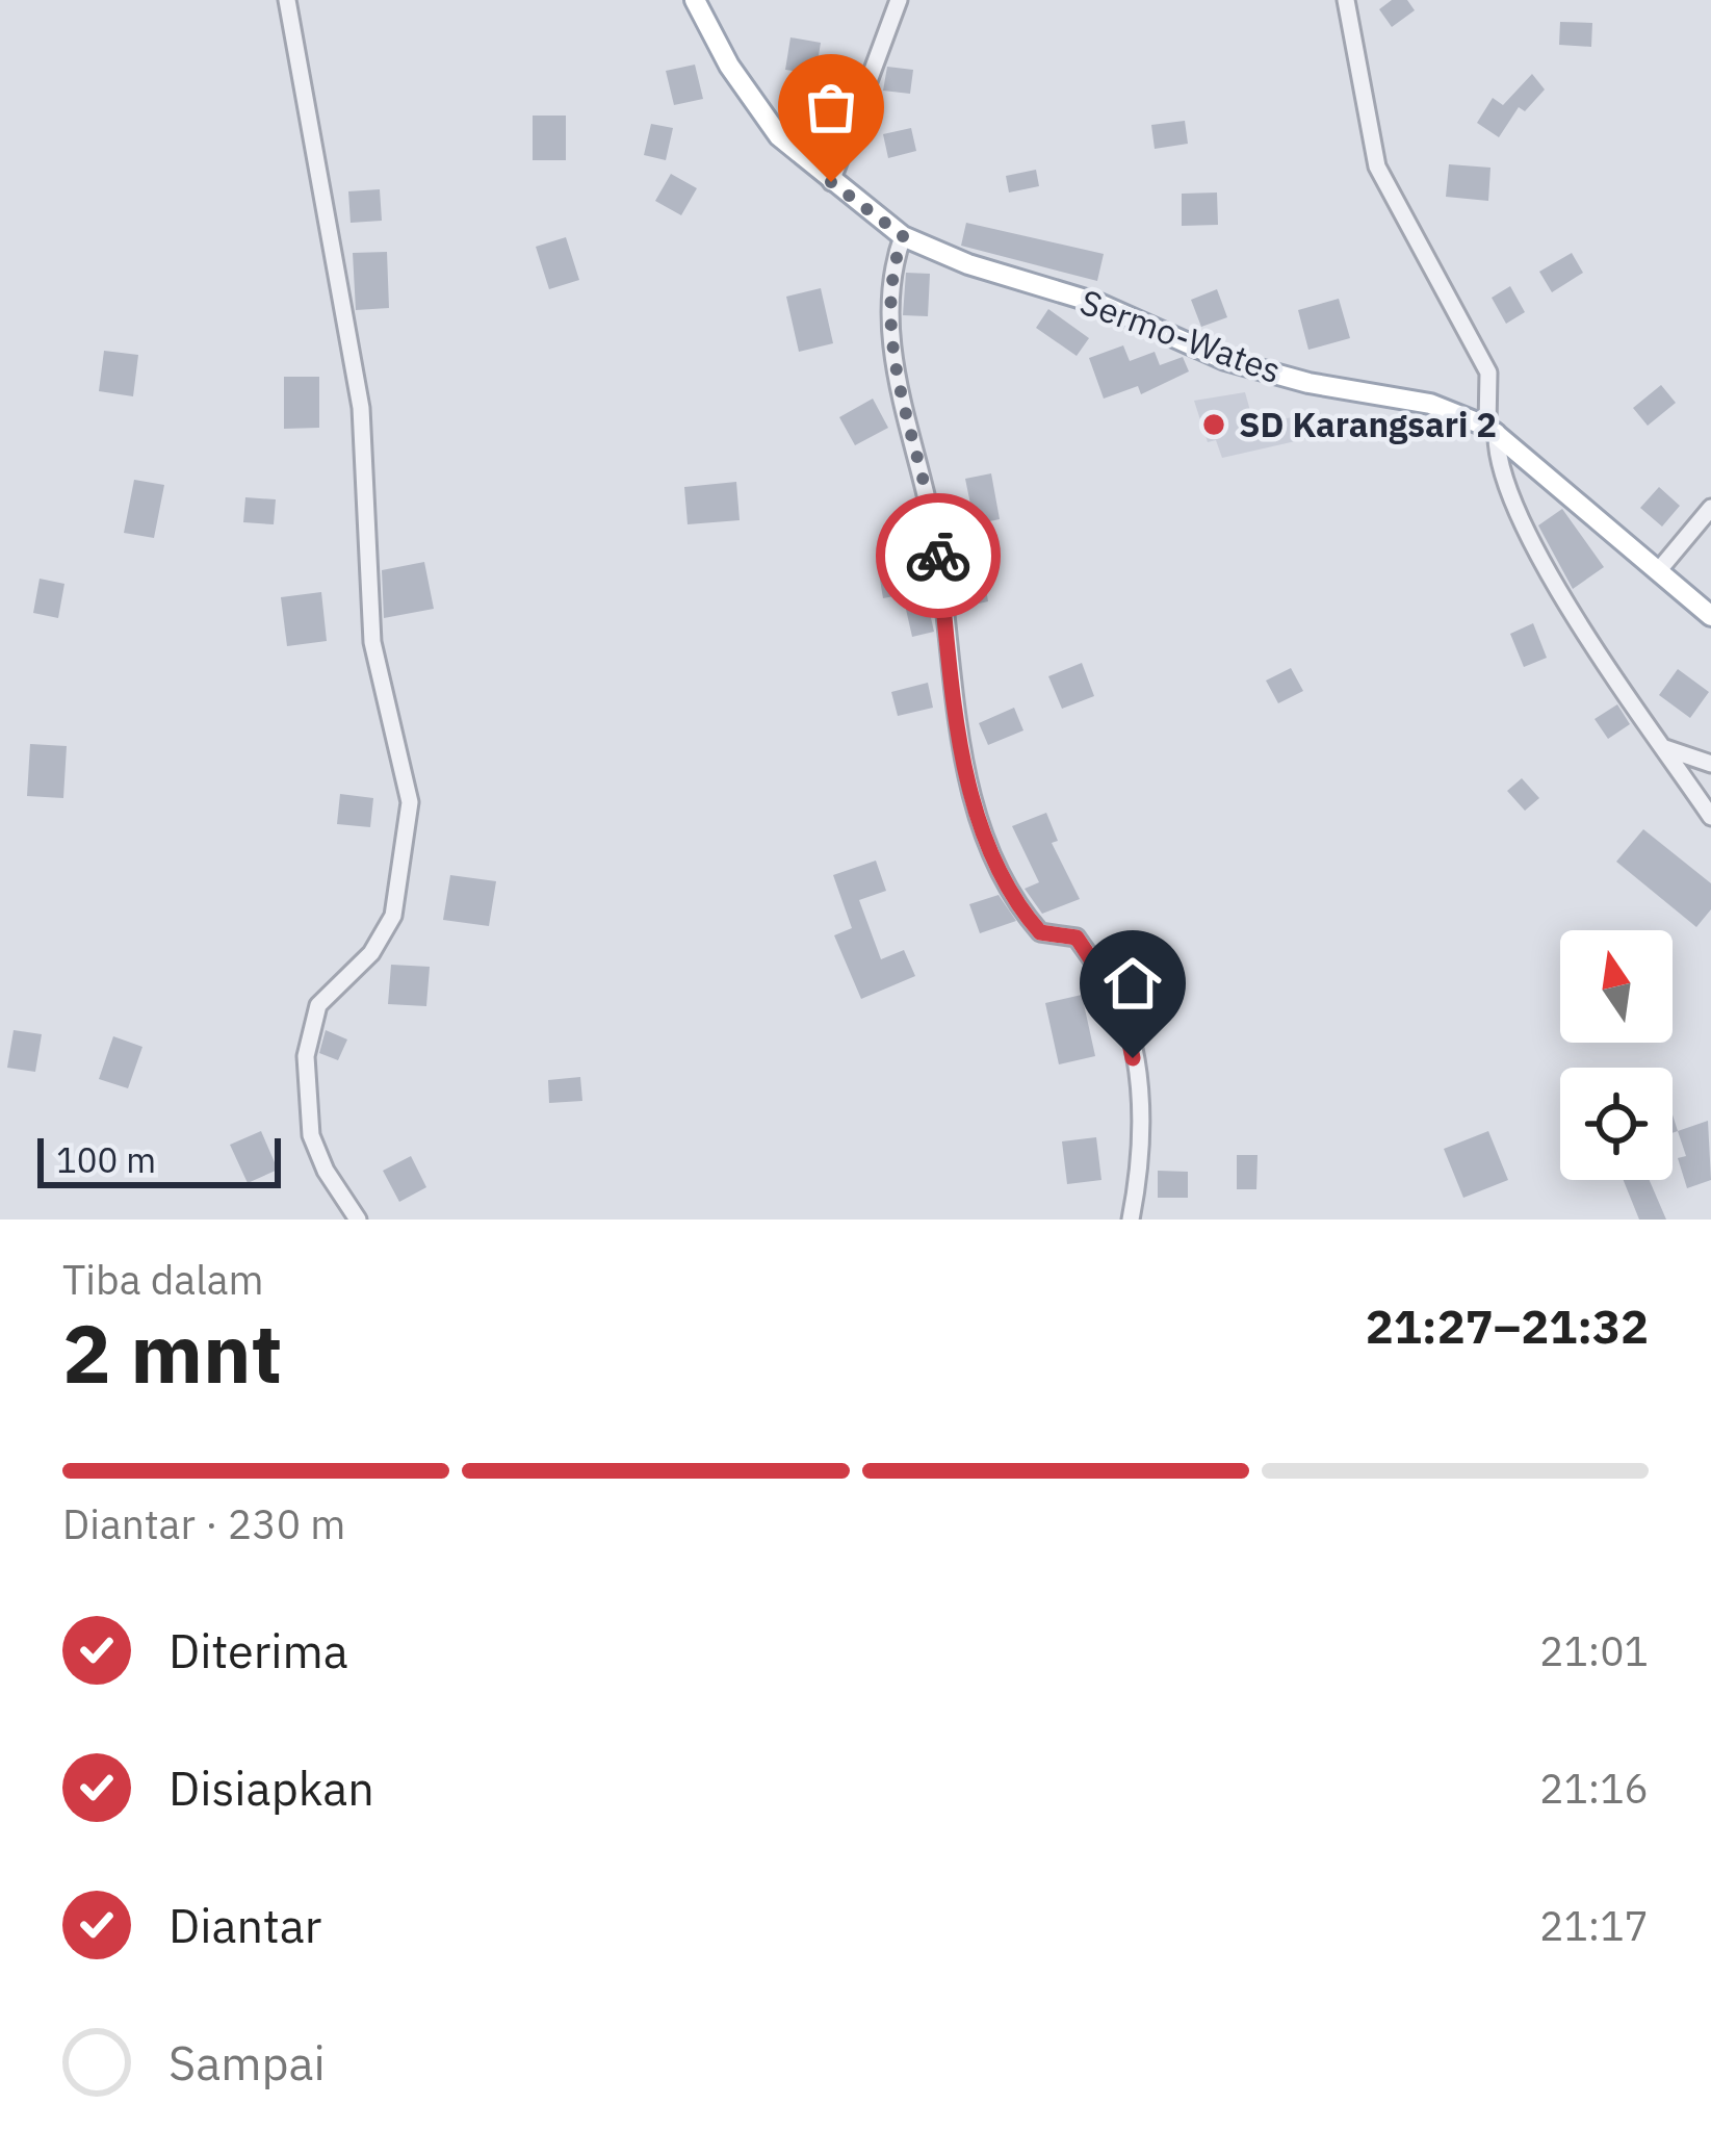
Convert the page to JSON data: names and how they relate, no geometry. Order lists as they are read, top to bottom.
{
  "streets": {
    "main road": ["Sermo-Wates"]
  },
  "places": ["SD Karangsari 2"],
  "scale_bar": "100 m",
  "north": "top",
  "page": {
    "scale": "100 m",
    "heading": ["2 mnt", "Tiba dalam", "21:27–21:32"],
    "bar": "Diantar · 230 m",
    "list": [
      ["Diterima", "21:01"],
      ["Disiapkan", "21:16"],
      ["Diantar", "21:17"],
      "Sampai"
    ]
  }
}
